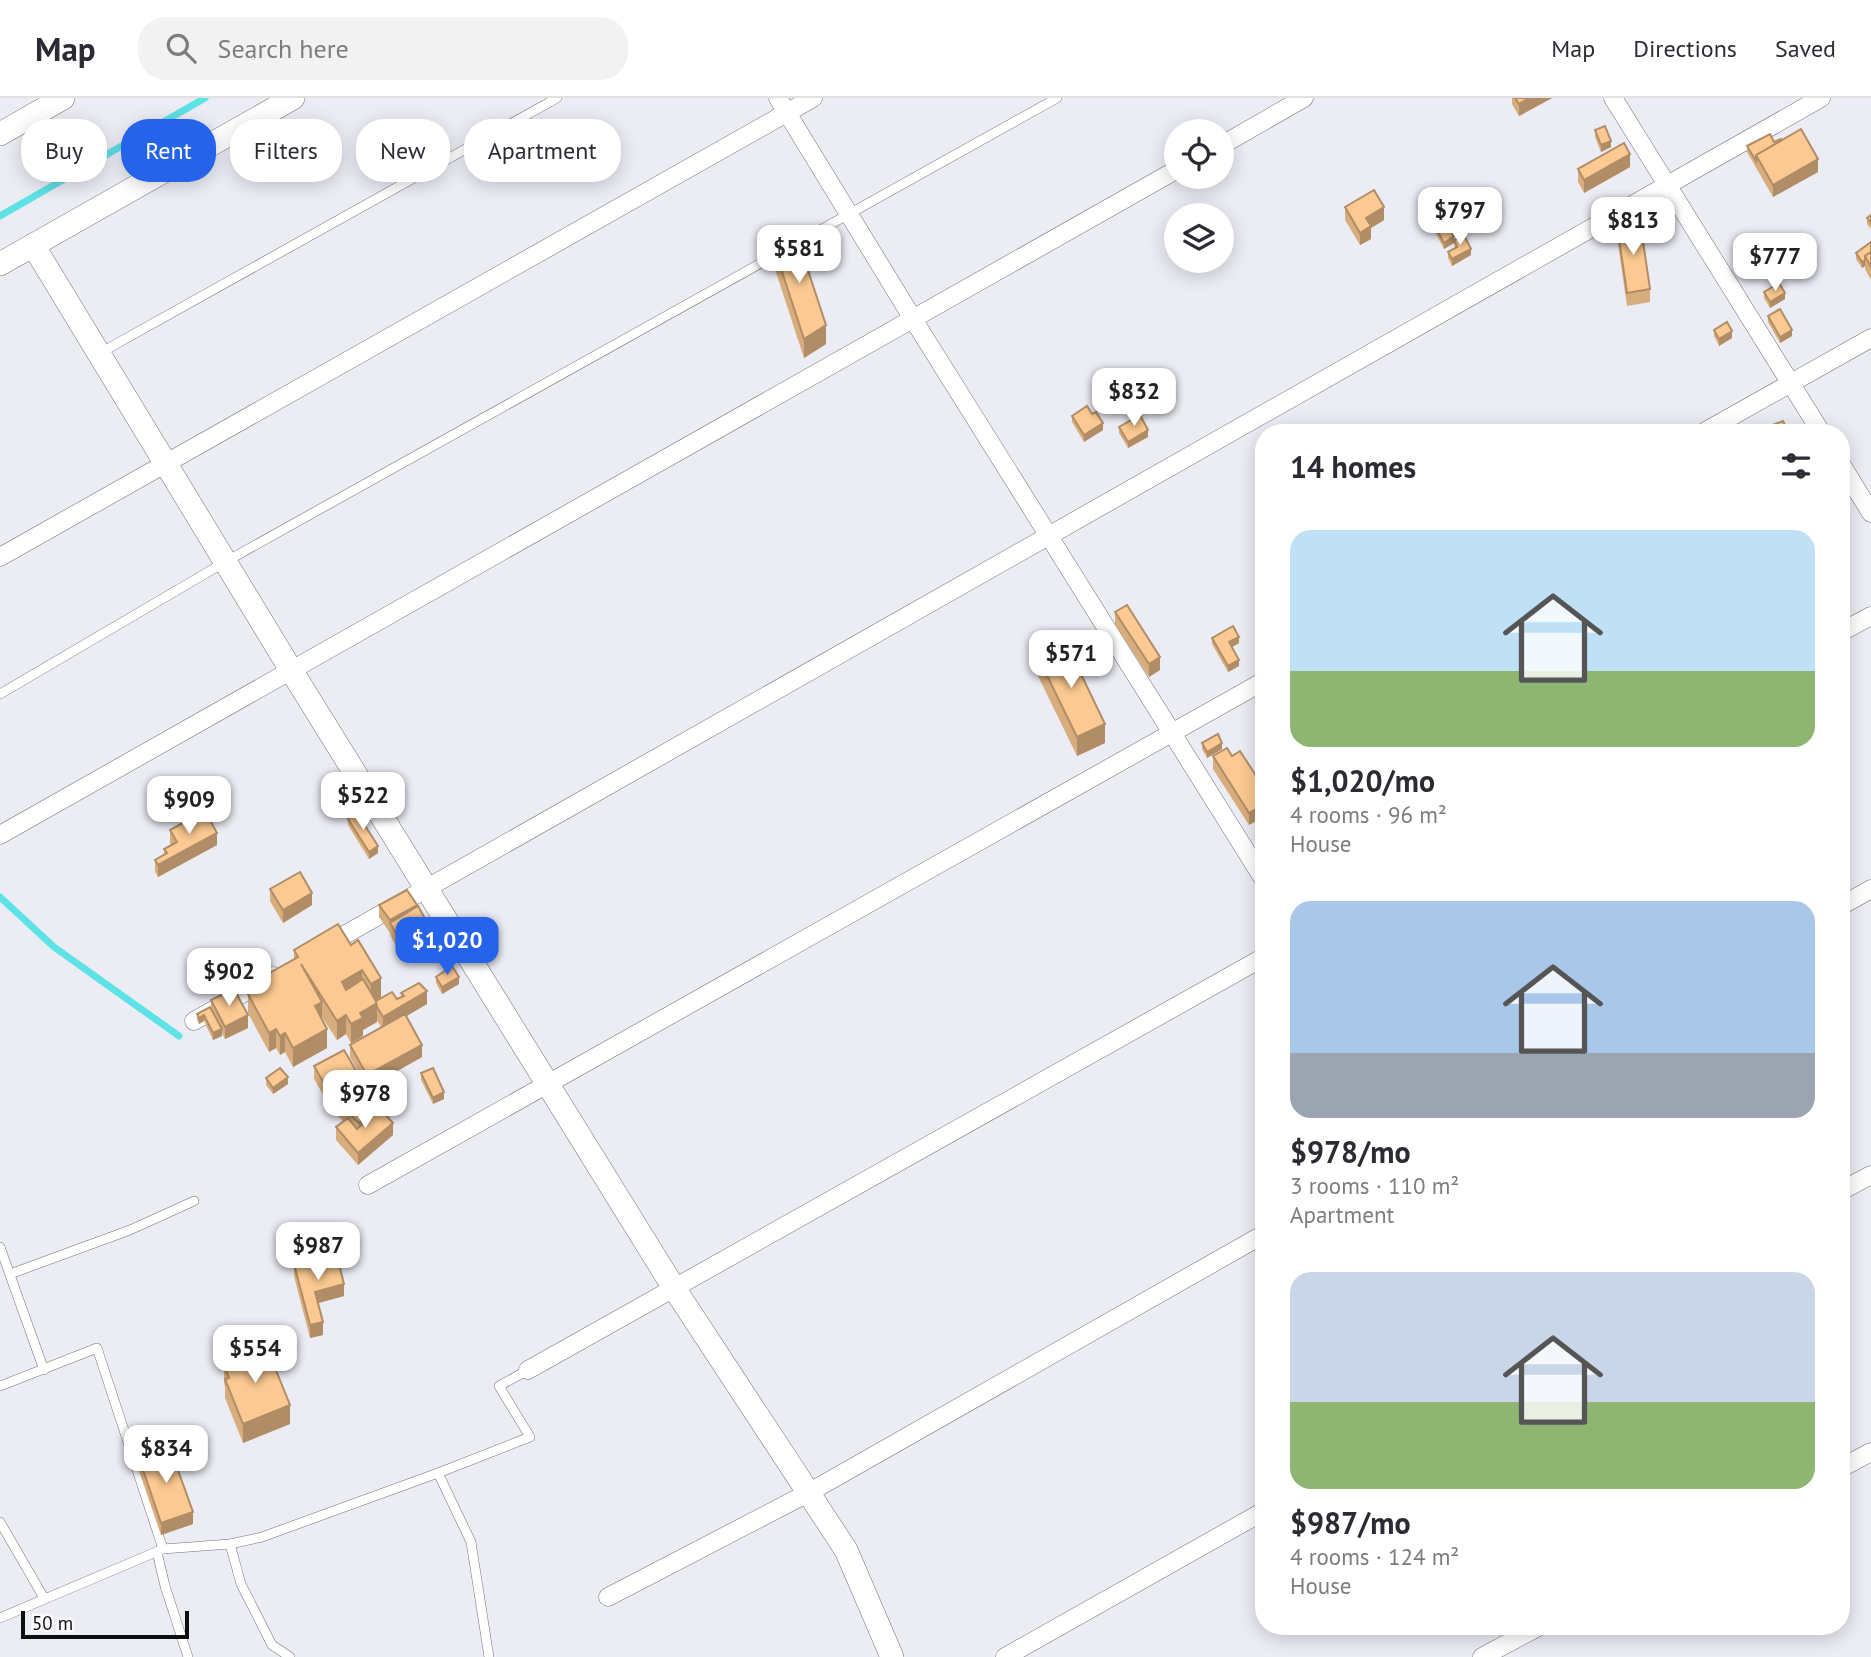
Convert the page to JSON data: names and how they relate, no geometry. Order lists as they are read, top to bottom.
{
  "scale_bar": "50 m",
  "page": {
    "header": "Map",
    "search": "Search here",
    "nav": ["Map", "Directions", "Saved"],
    "chip": [
      "Buy",
      "Rent",
      "Filters",
      "New",
      "Apartment"
    ],
    "price": [
      "$797",
      "$813",
      "$581",
      "$777",
      "$832",
      "$571",
      "$522",
      "$909",
      "$1,020",
      "$902",
      "$978",
      "$987",
      "$554",
      "$834"
    ],
    "heading": "14 homes",
    "list": [
      {
        "name": "$1,020/mo",
        "note": "4 rooms · 96 m² · House"
      },
      {
        "name": "$978/mo",
        "note": "3 rooms · 110 m² · Apartment"
      },
      {
        "name": "$987/mo",
        "note": "4 rooms · 124 m² · House"
      }
    ],
    "scale": "50 m"
  }
}
